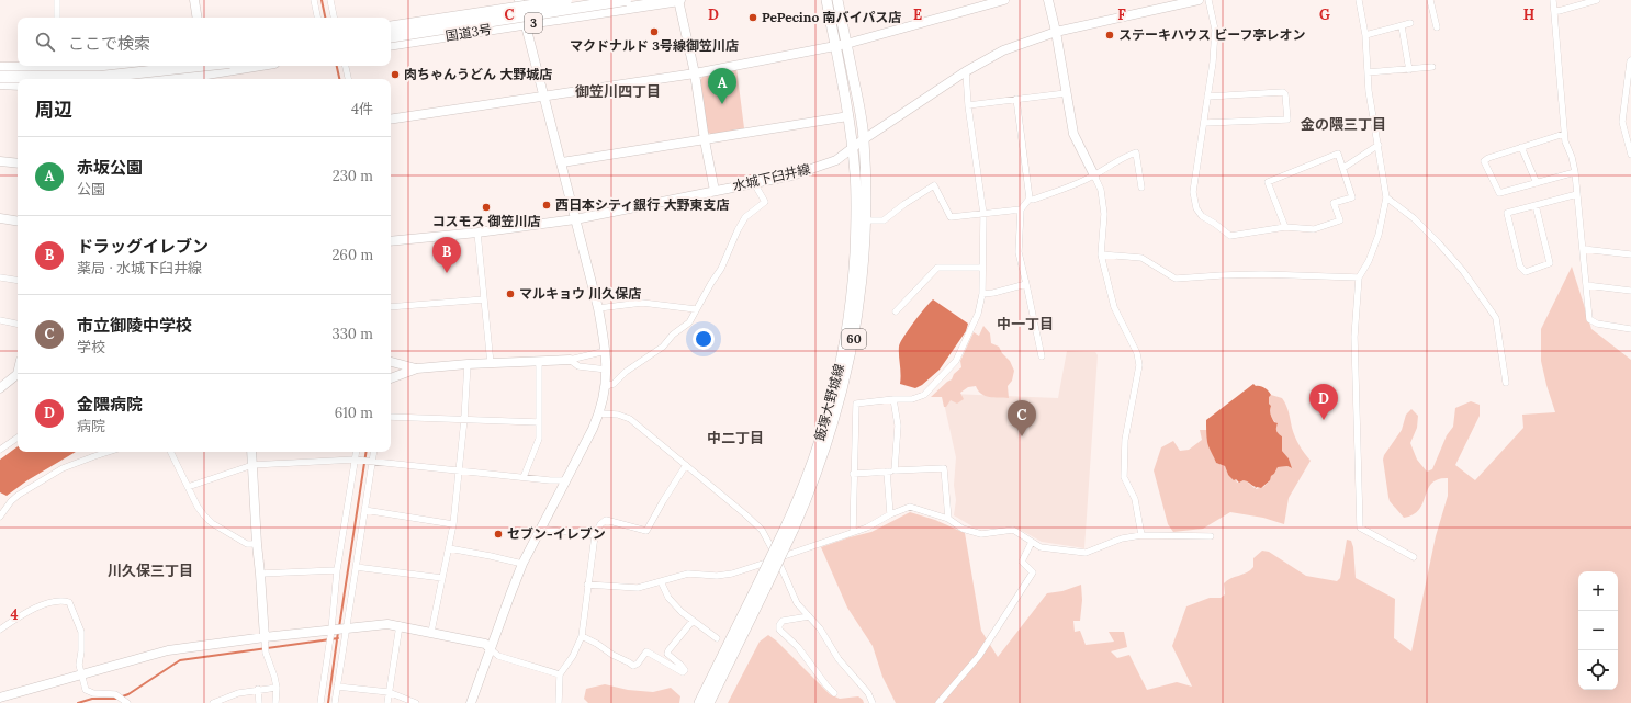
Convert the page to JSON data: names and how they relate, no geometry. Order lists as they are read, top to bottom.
{
  "streets": {
    "highway": ["3", "国道3号"],
    "main road": ["60", "飯塚大野城線"],
    "street": ["水城下臼井線"]
  },
  "crossings": [
    ["水城下臼井線", "飯塚大野城線"]
  ],
  "districts": [
    "御笠川四丁目",
    "金の隈三丁目",
    "中一丁目",
    "中二丁目",
    "川久保三丁目"
  ],
  "places": [
    "PePecino 南バイパス店",
    "マクドナルド 3号線御笠川店",
    "ステーキハウス ビーフ亭レオン",
    "肉ちゃんうどん 大野城店",
    "西日本シティ銀行 大野東支店",
    "コスモス 御笠川店",
    "マルキョウ 川久保店",
    "セブン-イレブン"
  ],
  "page": {
    "search": "ここで検索",
    "pins": [
      "A",
      "B",
      "D",
      "C"
    ],
    "heading": ["周辺", "4件"],
    "list": [
      {
        "mark": "A",
        "name": "赤坂公園",
        "note": "公園",
        "value": "230 m"
      },
      {
        "mark": "B",
        "name": "ドラッグイレブン",
        "note": "薬局 · 水城下臼井線",
        "value": "260 m"
      },
      {
        "mark": "C",
        "name": "市立御陵中学校",
        "note": "学校",
        "value": "330 m"
      },
      {
        "mark": "D",
        "name": "金隈病院",
        "note": "病院",
        "value": "610 m"
      }
    ],
    "map_buttons": ["+", "−"]
  },
  "grid": {
    "columns": [
      "C",
      "D",
      "E",
      "F",
      "G",
      "H"
    ],
    "rows": ["4"]
  }
}
